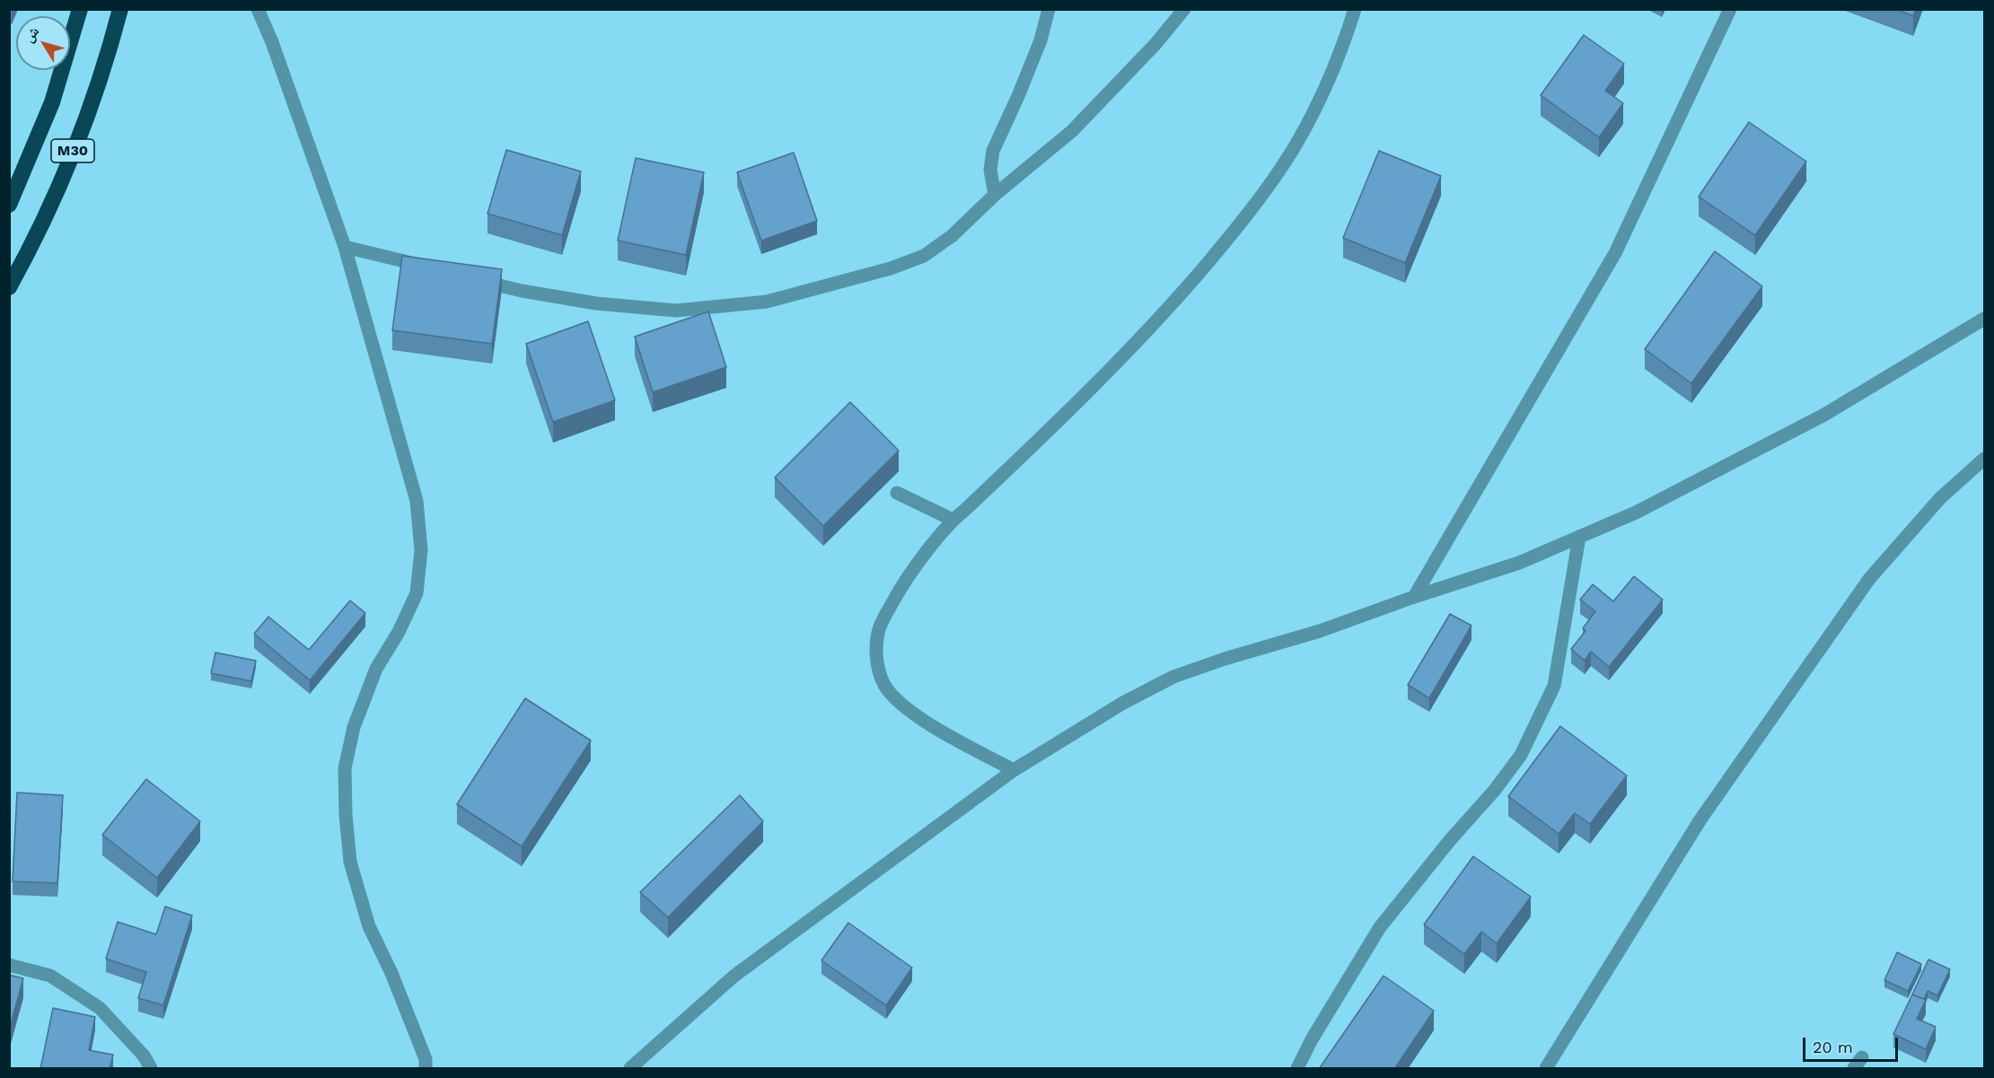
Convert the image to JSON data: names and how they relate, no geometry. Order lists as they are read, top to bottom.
{
  "streets": {
    "highway": ["M30"]
  },
  "scale_bar": "20 m",
  "north": "top left"
}
